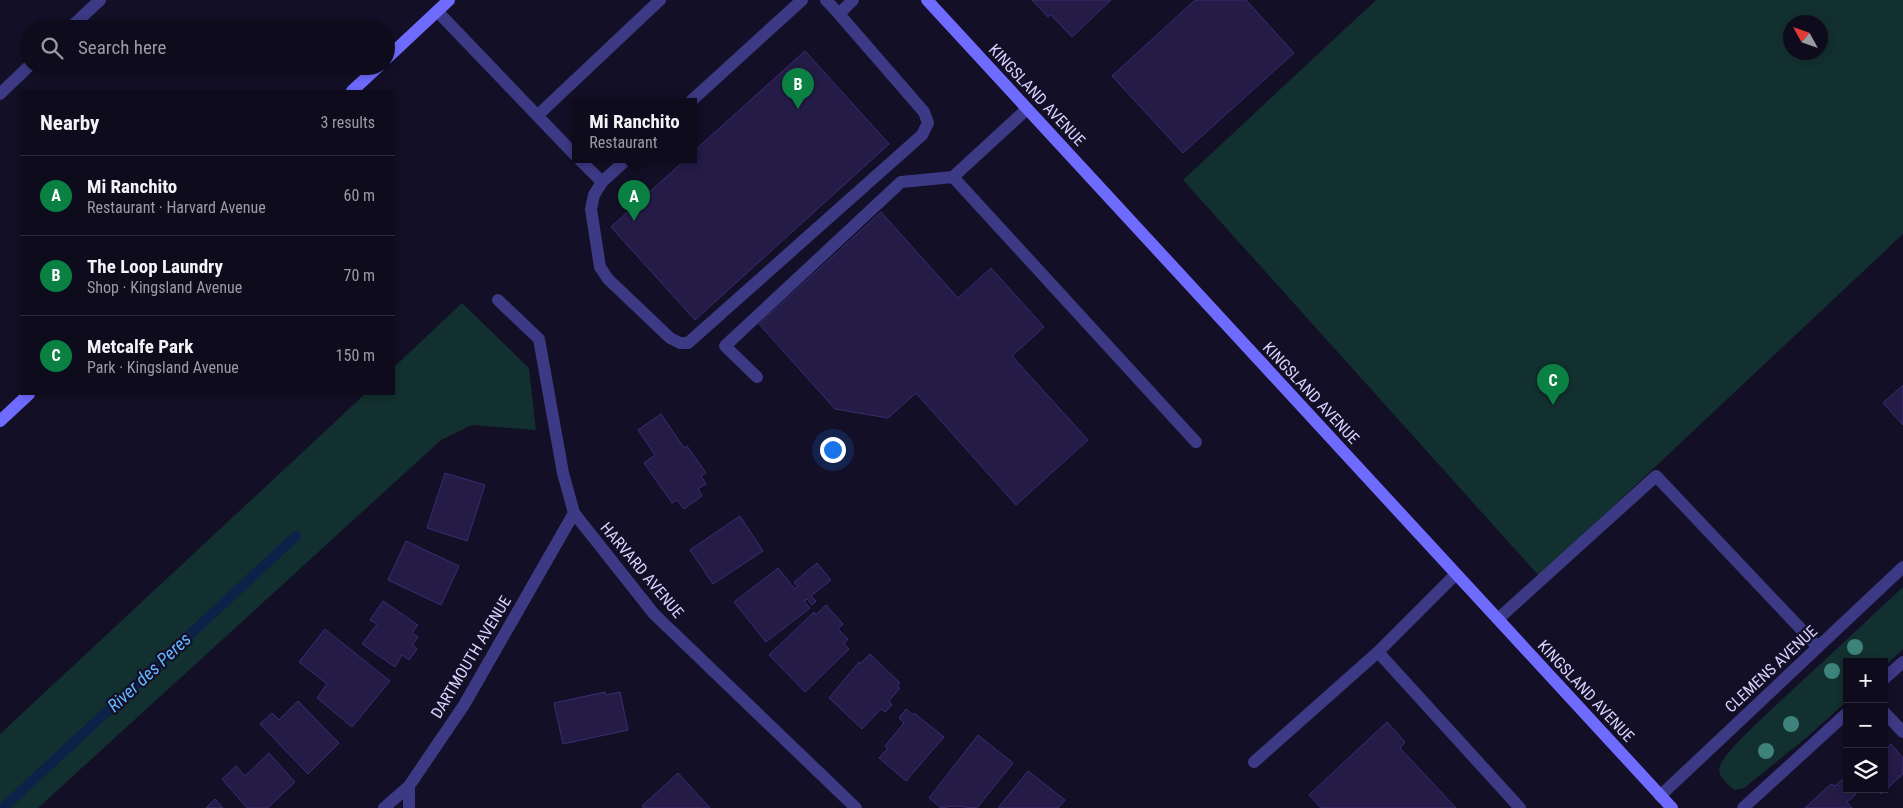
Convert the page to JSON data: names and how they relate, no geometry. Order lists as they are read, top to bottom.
{
  "streets": {
    "street": [
      "KINGSLAND AVENUE",
      "HARVARD AVENUE",
      "DARTMOUTH AVENUE",
      "CLEMENS AVENUE"
    ]
  },
  "crossings": [
    ["KINGSLAND AVENUE", "CLEMENS AVENUE"],
    ["HARVARD AVENUE", "DARTMOUTH AVENUE"]
  ],
  "water": ["River des Peres"],
  "north": "top left",
  "page": {
    "search": "Search here",
    "pins": ["B", "A", "C"],
    "heading": ["Nearby", "3 results"],
    "popup": ["Mi Ranchito", "Restaurant"],
    "list": [
      {
        "mark": "A",
        "name": "Mi Ranchito",
        "note": "Restaurant · Harvard Avenue",
        "value": "60 m"
      },
      {
        "mark": "B",
        "name": "The Loop Laundry",
        "note": "Shop · Kingsland Avenue",
        "value": "70 m"
      },
      {
        "mark": "C",
        "name": "Metcalfe Park",
        "note": "Park · Kingsland Avenue",
        "value": "150 m"
      }
    ],
    "map_buttons": ["+", "−"]
  }
}
